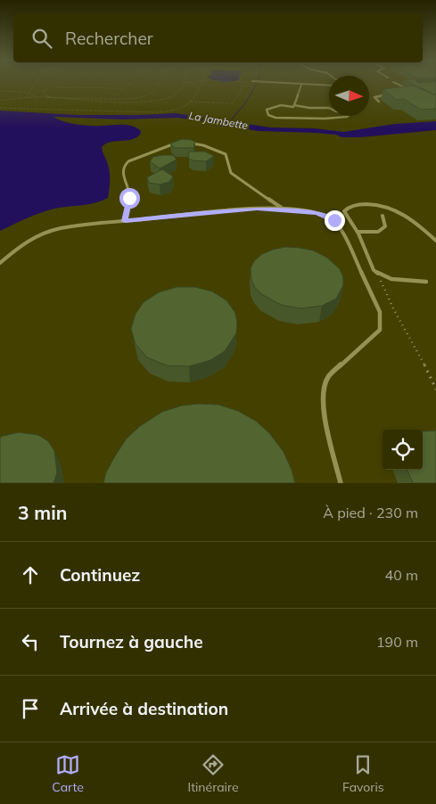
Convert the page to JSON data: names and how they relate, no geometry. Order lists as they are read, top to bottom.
{
  "water": ["La Jambette"],
  "north": "right",
  "page": {
    "search": "Rechercher",
    "heading": ["3 min", "À pied · 230 m"],
    "list": [
      ["Continuez", "40 m"],
      ["Tournez à gauche", "190 m"],
      "Arrivée à destination"
    ],
    "nav": ["Carte", "Itinéraire", "Favoris"]
  }
}
